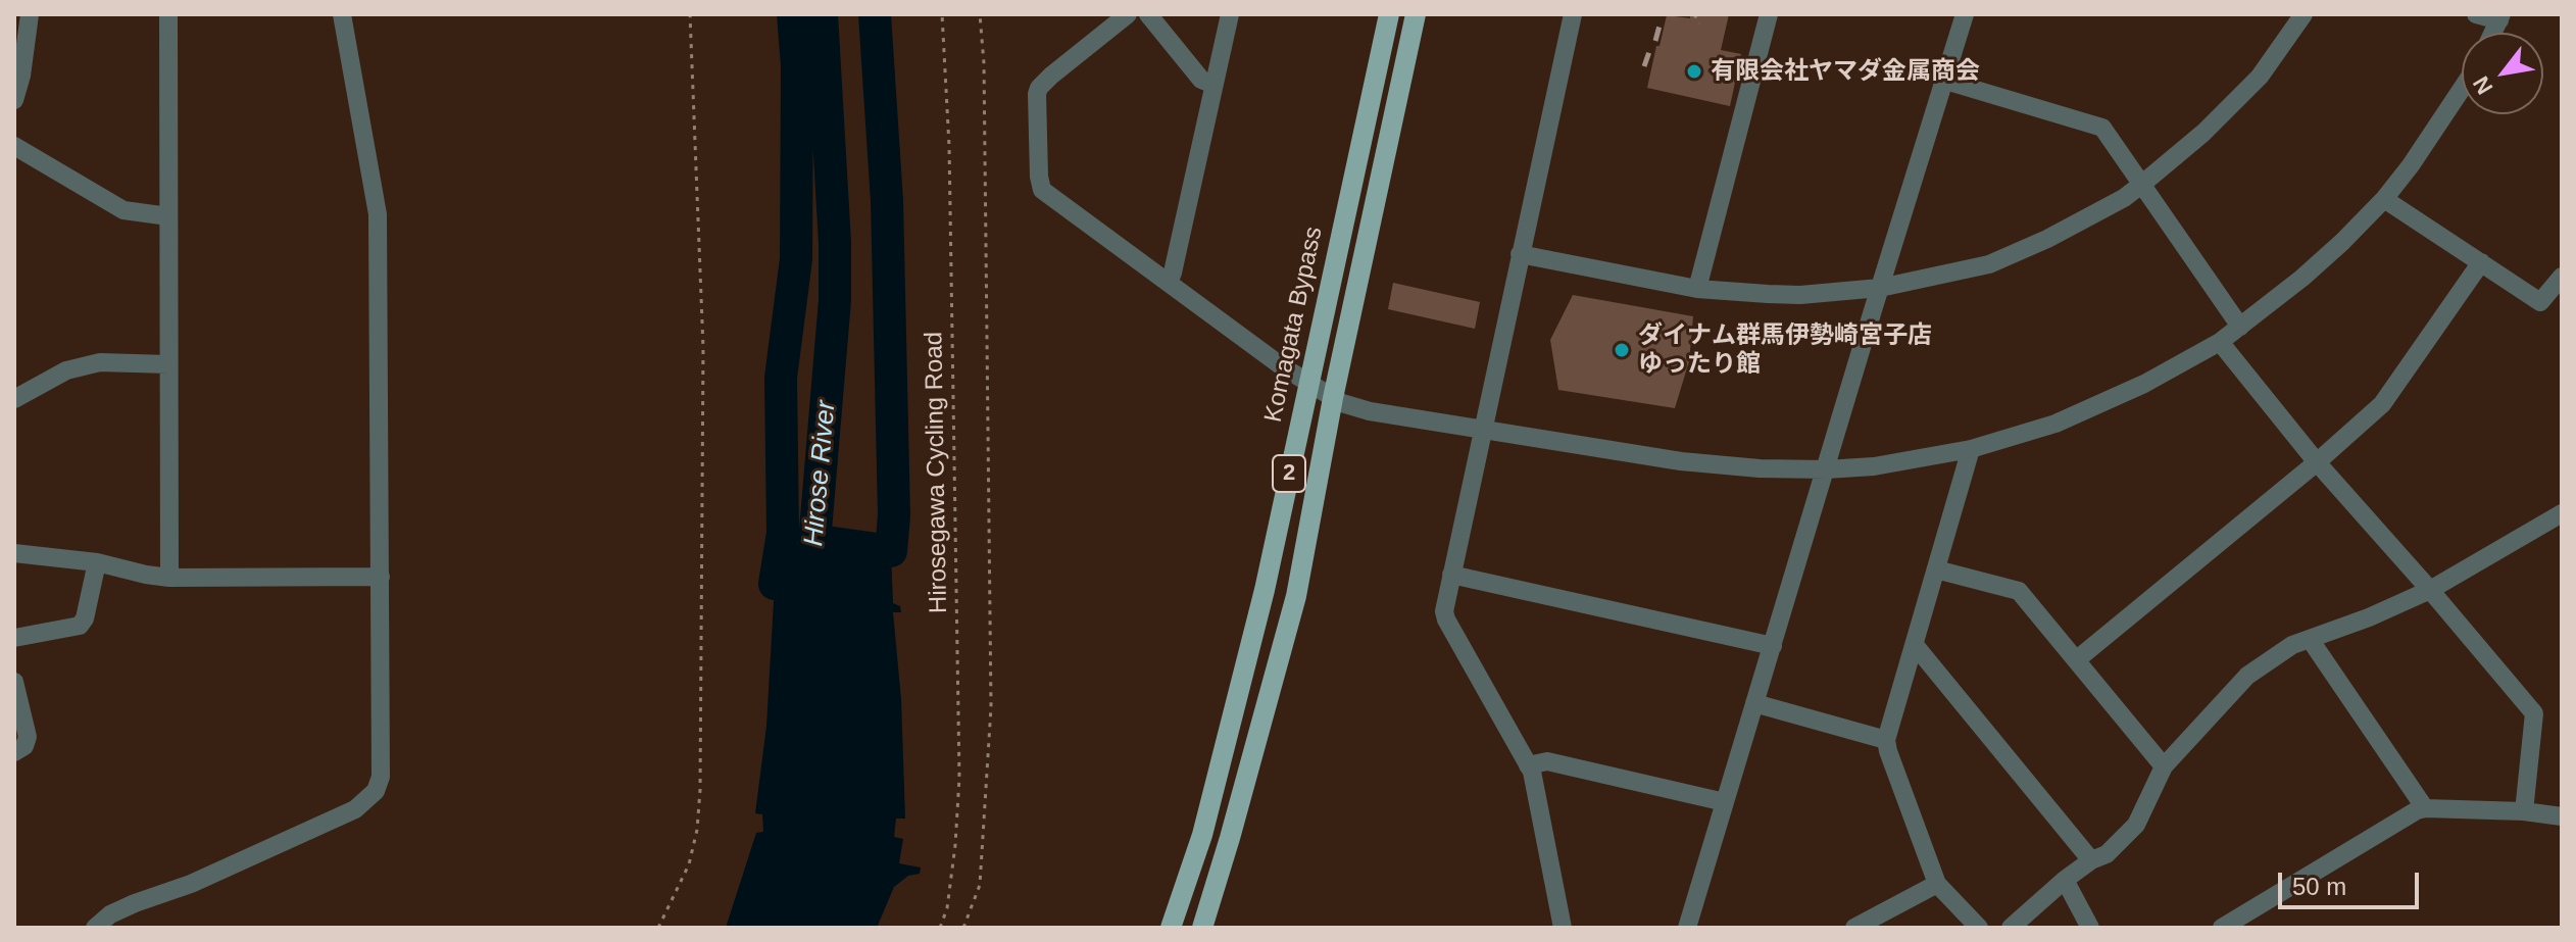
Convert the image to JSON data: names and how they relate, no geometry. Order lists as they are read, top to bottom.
{
  "streets": {
    "main road": ["Komagata Bypass", "2"],
    "path": ["Hirosegawa Cycling Road"]
  },
  "water": ["Hirose River"],
  "places": ["有限会社ヤマダ金属商会", "ダイナム群馬伊勢崎宮子店 ゆったり館"],
  "scale_bar": "50 m",
  "north": "bottom left"
}
